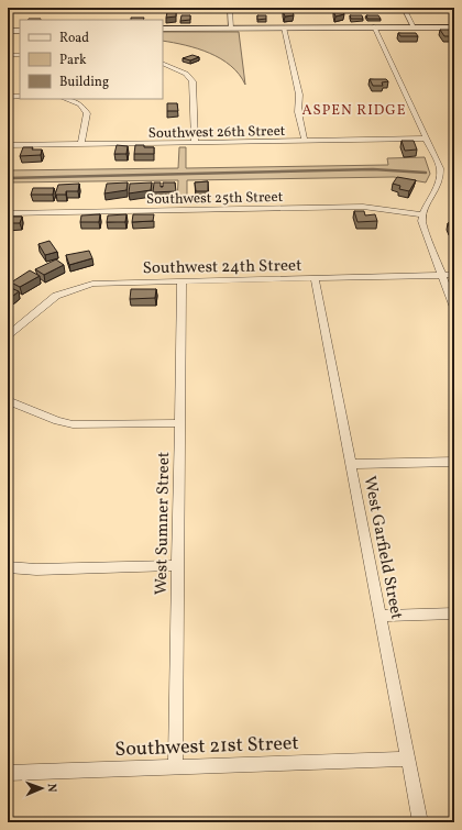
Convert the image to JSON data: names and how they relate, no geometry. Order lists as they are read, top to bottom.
{
  "streets": {
    "street": [
      "Southwest 26th Street",
      "Southwest 25th Street",
      "Southwest 24th Street",
      "West Sumner Street",
      "West Garfield Street",
      "Southwest 21st Street"
    ]
  },
  "crossings": [
    ["Southwest 24th Street", "West Sumner Street"],
    ["Southwest 24th Street", "West Garfield Street"],
    ["West Sumner Street", "Southwest 21st Street"],
    ["West Garfield Street", "Southwest 21st Street"]
  ],
  "districts": ["ASPEN RIDGE"],
  "legend": ["Road", "Park", "Building"],
  "north": "right"
}
